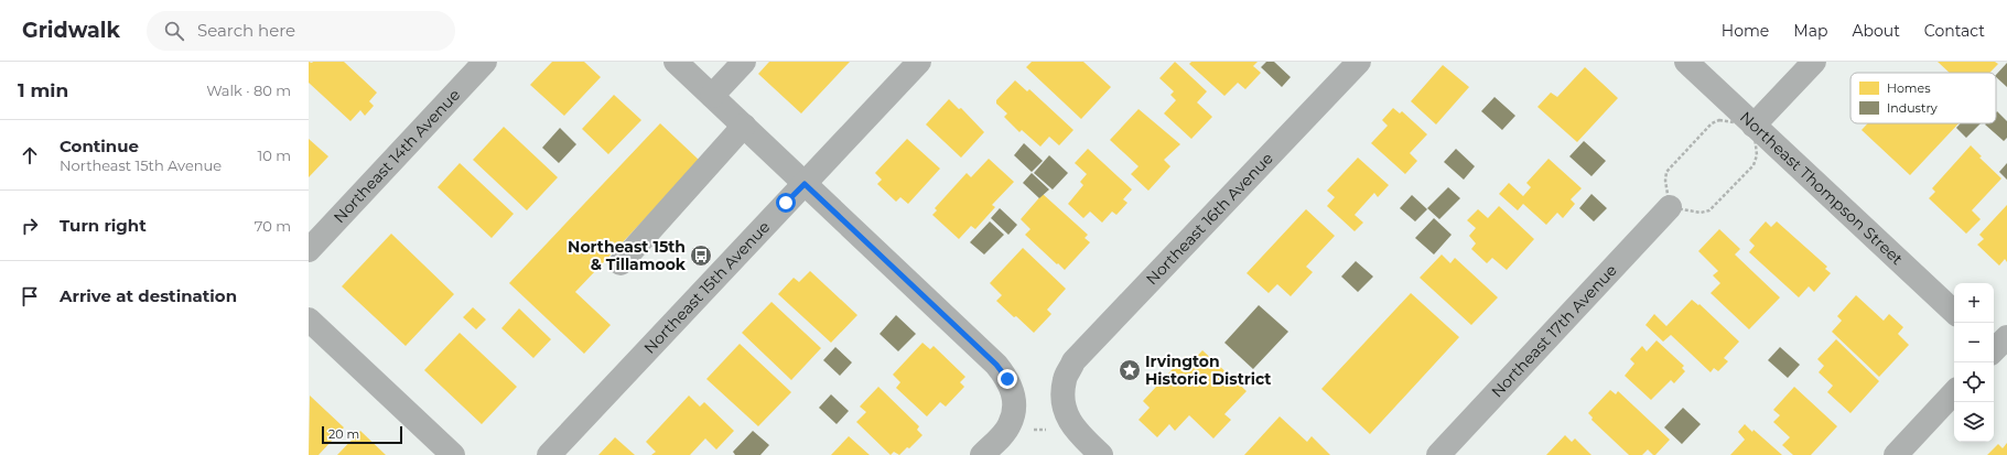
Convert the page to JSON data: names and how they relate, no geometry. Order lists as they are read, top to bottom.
{
  "streets": {
    "street": [
      "Northeast 14th Avenue",
      "Northeast Thompson Street",
      "Northeast 16th Avenue",
      "Northeast 15th Avenue",
      "Northeast 17th Avenue"
    ]
  },
  "places": {
    "bus stop": ["Northeast 15th & Tillamook"],
    "place": ["Irvington Historic District"]
  },
  "legend": ["Homes", "Industry"],
  "scale_bar": "20 m",
  "page": {
    "header": "Gridwalk",
    "search": "Search here",
    "nav": [
      "Home",
      "Map",
      "About",
      "Contact"
    ],
    "heading": ["1 min", "Walk · 80 m"],
    "list": [
      ["Continue", "Northeast 15th Avenue", "10 m"],
      ["Turn right", "70 m"],
      "Arrive at destination"
    ],
    "map_buttons": ["+", "−"],
    "scale": "20 m"
  }
}
